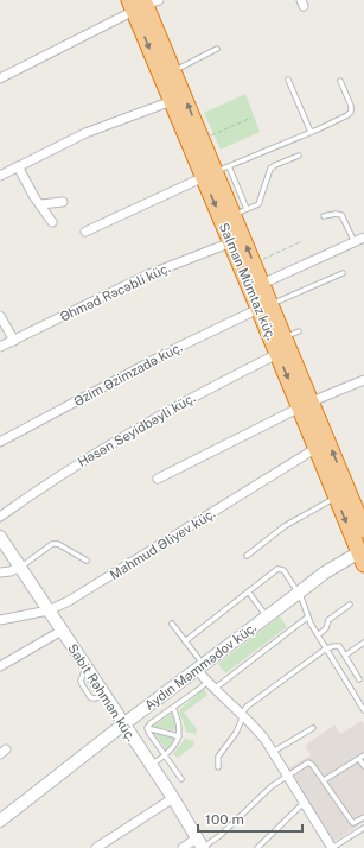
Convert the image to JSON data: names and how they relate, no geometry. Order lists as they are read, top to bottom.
{
  "streets": {
    "highway": ["Salman Mümtaz küç."],
    "street": [
      "Əhməd Rəcəbli küç.",
      "Əzim Əzimzadə küç.",
      "Həsən Seyidbəyli küç.",
      "Mahmud Əliyev küç.",
      "Aydın Məmmədov küç.",
      "Sabit Rəhman küç."
    ]
  },
  "crossings": [
    ["Salman Mümtaz küç.", "Əhməd Rəcəbli küç."],
    ["Salman Mümtaz küç.", "Əzim Əzimzadə küç."],
    ["Salman Mümtaz küç.", "Həsən Seyidbəyli küç."],
    ["Salman Mümtaz küç.", "Mahmud Əliyev küç."],
    ["Salman Mümtaz küç.", "Aydın Məmmədov küç."],
    ["Mahmud Əliyev küç.", "Sabit Rəhman küç."],
    ["Aydın Məmmədov küç.", "Sabit Rəhman küç."]
  ],
  "scale_bar": "100 m"
}
